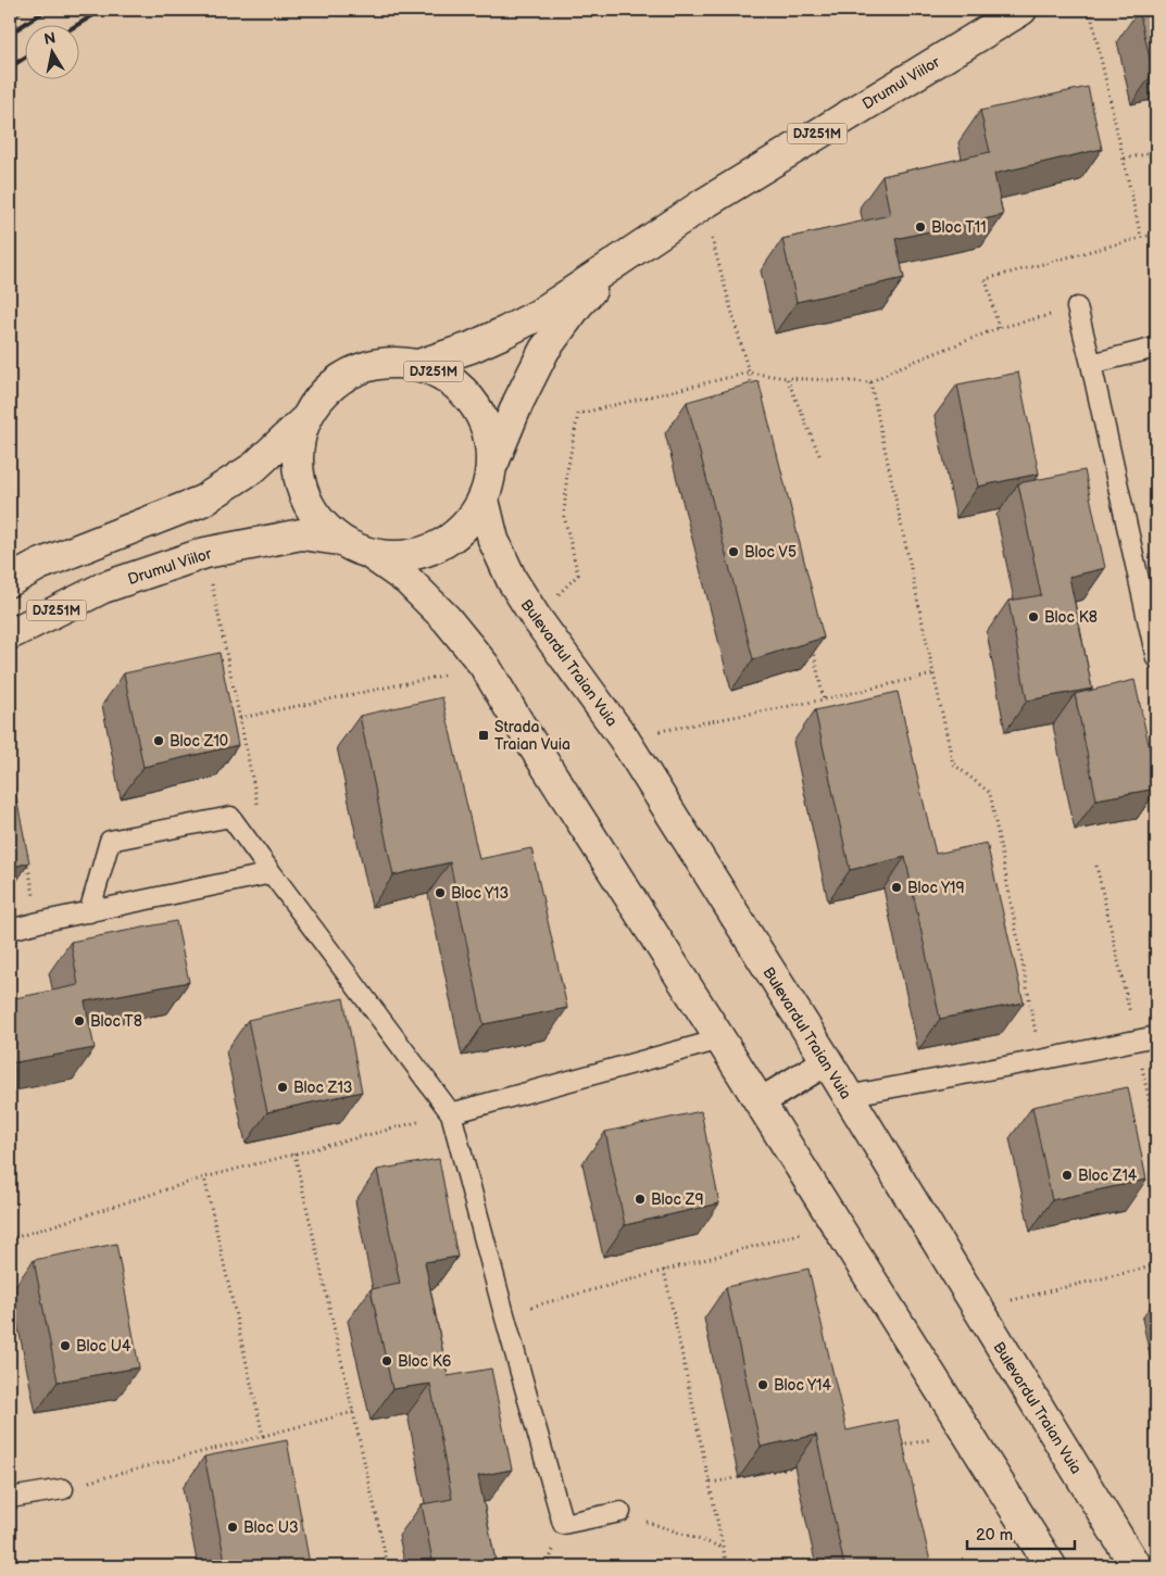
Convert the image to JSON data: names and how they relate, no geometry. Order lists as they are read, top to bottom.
{
  "streets": {
    "main road": ["Drumul Viilor", "DJ251M", "Bulevardul Traian Vuia"]
  },
  "crossings": [
    ["Drumul Viilor", "DJ251M"],
    ["DJ251M", "Bulevardul Traian Vuia"]
  ],
  "places": {
    "other": [
      "Bloc T11",
      "Bloc V5",
      "Bloc K8",
      "Bloc Z10",
      "Bloc Y19",
      "Bloc Y13",
      "Bloc T8",
      "Bloc Z13",
      "Bloc Z14",
      "Bloc Z9",
      "Bloc U4",
      "Bloc K6",
      "Bloc Y14",
      "Bloc U3"
    ],
    "transit": ["Strada Traian Vuia"]
  },
  "scale_bar": "20 m",
  "north": "top"
}
